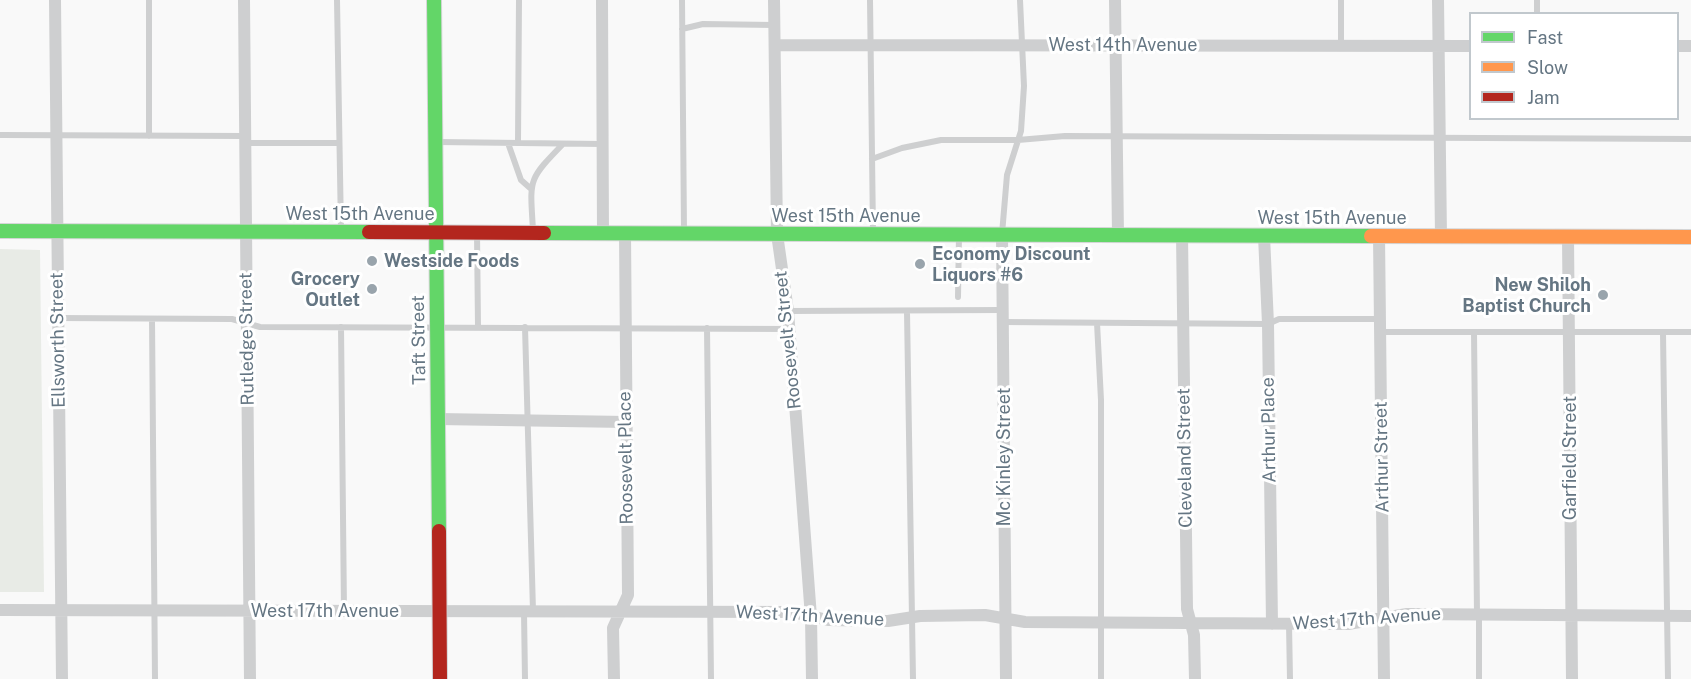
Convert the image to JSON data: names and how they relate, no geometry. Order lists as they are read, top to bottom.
{
  "streets": {
    "main road": ["West 15th Avenue", "Taft Street"],
    "street": [
      "West 14th Avenue",
      "Rutledge Street",
      "Ellsworth Street",
      "Roosevelt Street",
      "Arthur Place",
      "Mc Kinley Street",
      "Arthur Street",
      "Roosevelt Place",
      "Cleveland Street",
      "Garfield Street",
      "West 17th Avenue"
    ]
  },
  "crossings": [
    ["West 14th Avenue", "Roosevelt Street"],
    ["West 15th Avenue", "Rutledge Street"],
    ["West 15th Avenue", "Ellsworth Street"],
    ["West 15th Avenue", "Taft Street"],
    ["West 15th Avenue", "Roosevelt Street"],
    ["West 15th Avenue", "Arthur Place"],
    ["West 15th Avenue", "Mc Kinley Street"],
    ["West 15th Avenue", "Arthur Street"],
    ["West 15th Avenue", "Roosevelt Place"],
    ["West 15th Avenue", "Cleveland Street"],
    ["West 15th Avenue", "Garfield Street"],
    ["Rutledge Street", "West 17th Avenue"],
    ["Ellsworth Street", "West 17th Avenue"],
    ["Taft Street", "West 17th Avenue"],
    ["Roosevelt Street", "West 17th Avenue"],
    ["Arthur Place", "West 17th Avenue"],
    ["Mc Kinley Street", "West 17th Avenue"],
    ["Arthur Street", "West 17th Avenue"],
    ["Roosevelt Place", "West 17th Avenue"],
    ["Cleveland Street", "West 17th Avenue"],
    ["Garfield Street", "West 17th Avenue"]
  ],
  "places": [
    "Westside Foods",
    "Economy Discount Liquors #6",
    "Grocery Outlet",
    "New Shiloh Baptist Church"
  ],
  "legend": ["Fast", "Slow", "Jam"]
}
